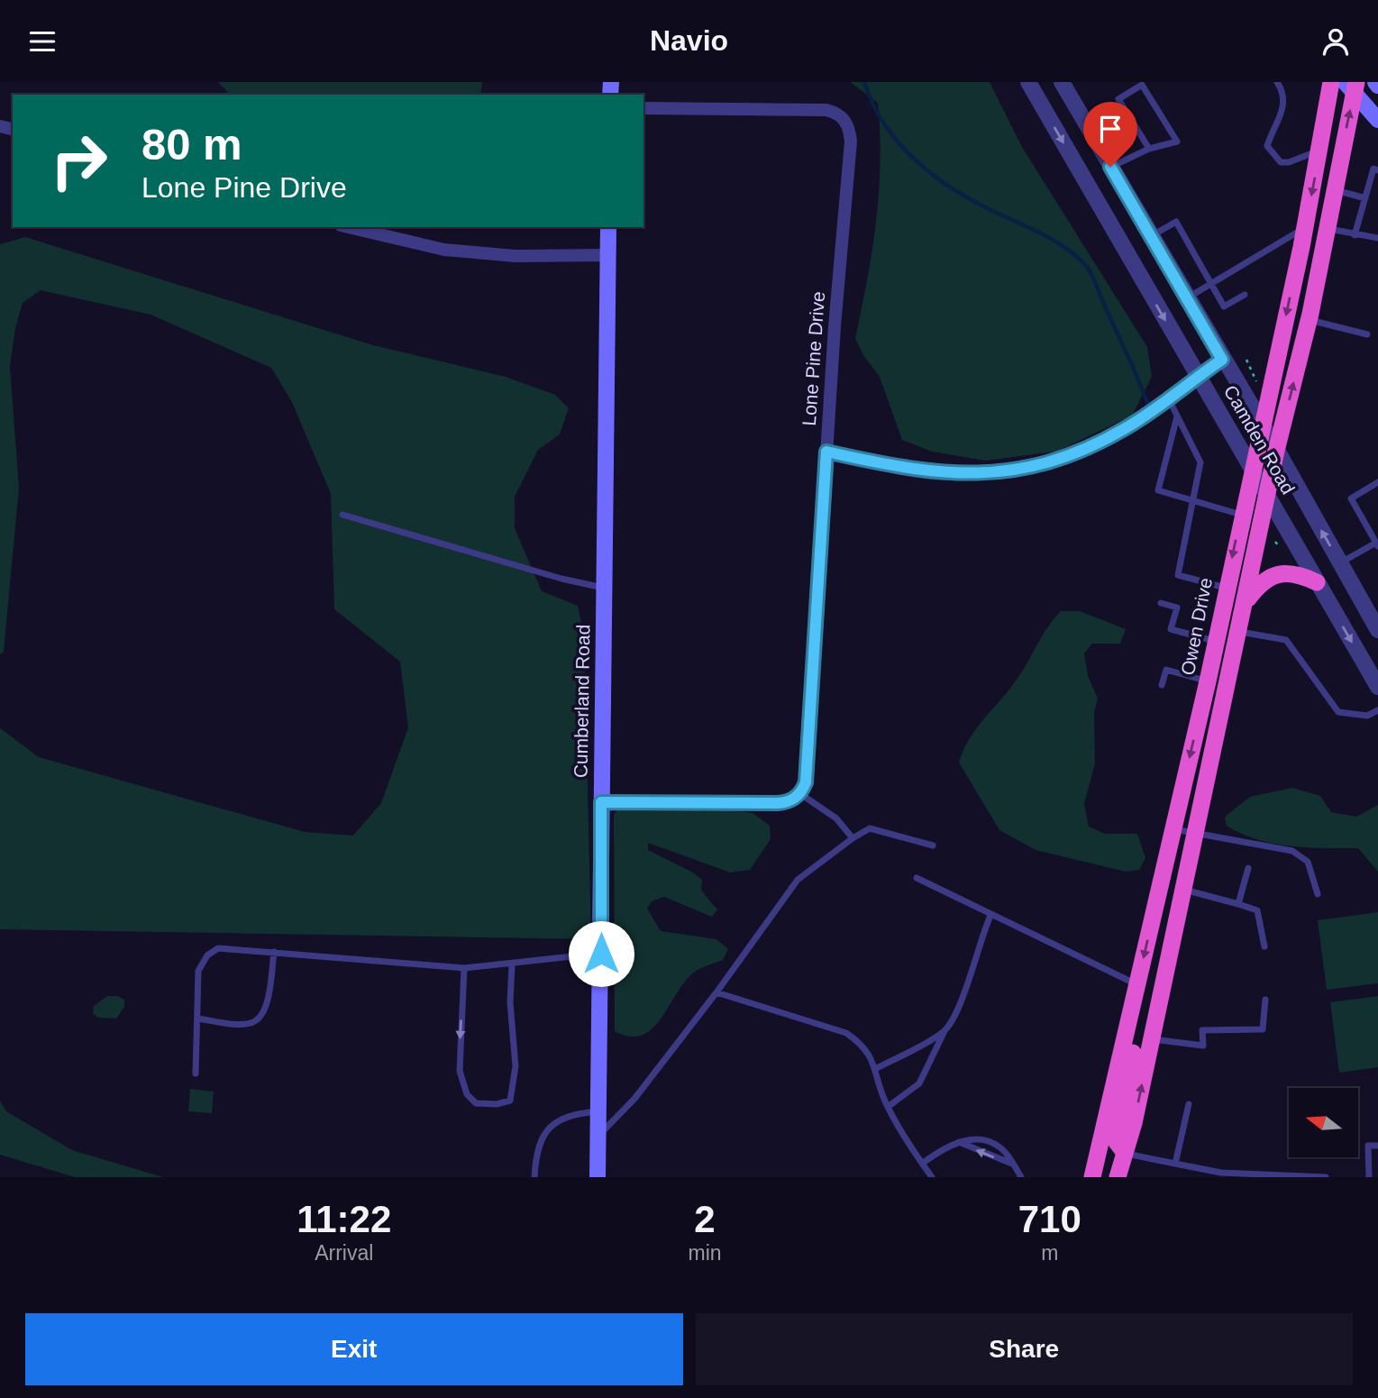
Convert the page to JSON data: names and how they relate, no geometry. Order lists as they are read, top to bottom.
{
  "streets": {
    "highway": ["Owen Drive"],
    "main road": ["Cumberland Road"],
    "street": ["Lone Pine Drive", "Camden Road"]
  },
  "crossings": [
    ["Camden Road", "Owen Drive"]
  ],
  "north": "left",
  "page": {
    "header": "Navio",
    "turn": ["80 m", "Lone Pine Drive"],
    "eta": [
      "11:22",
      "Arrival",
      "2",
      "min",
      "710",
      "m"
    ],
    "buttons": ["Exit", "Share"]
  }
}
